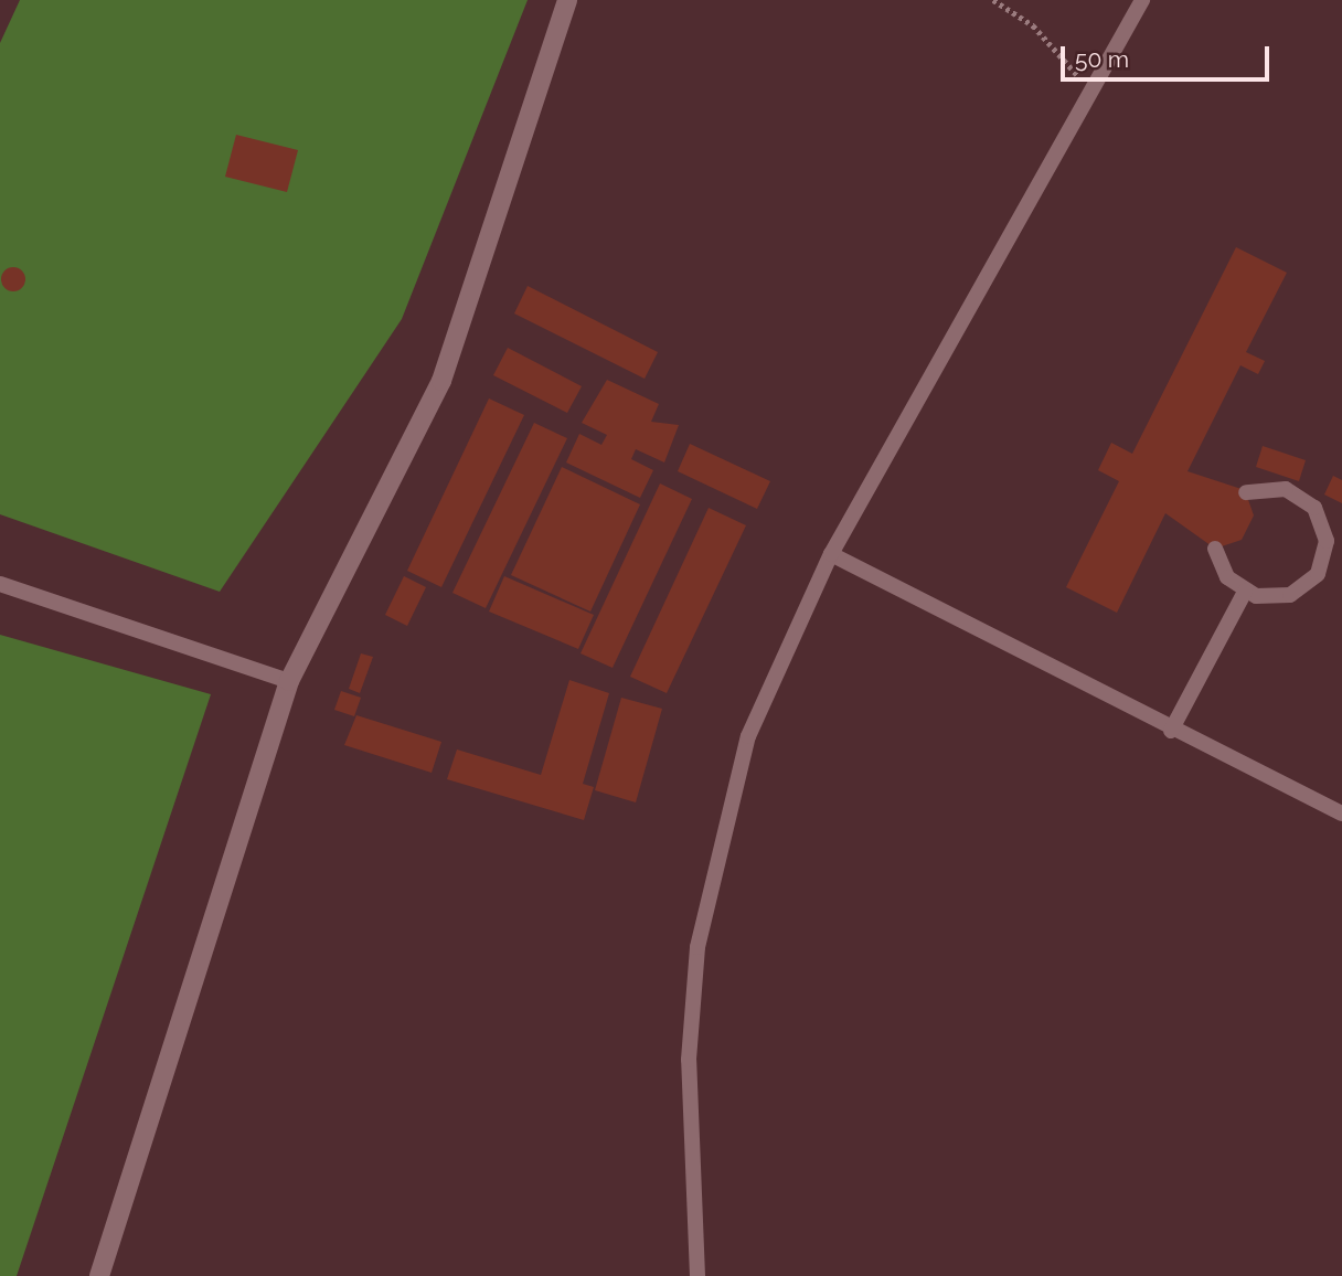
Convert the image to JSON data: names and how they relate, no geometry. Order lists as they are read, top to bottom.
{
  "scale_bar": "50 m"
}
